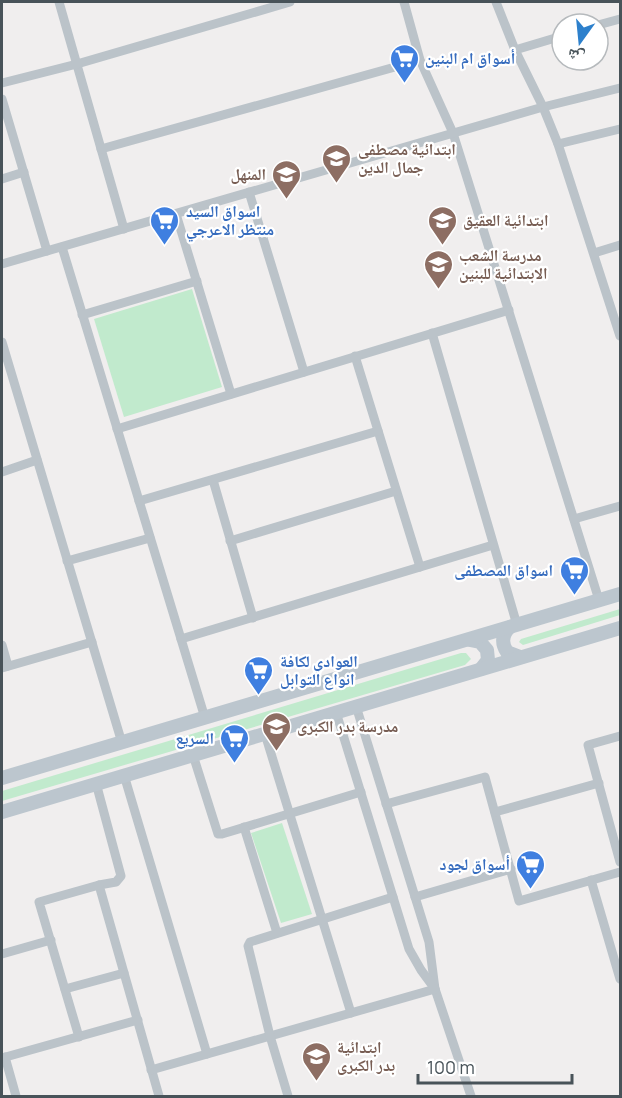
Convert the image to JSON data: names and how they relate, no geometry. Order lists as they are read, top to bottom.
{
  "places": {
    "supermarket": [
      "أسواق ام البنين",
      "اسواق السيد منتظر الاعرجي",
      "اسواق المصطفى",
      "العوادي لكافة انواع التوابل",
      "السريع",
      "أسواق لجود"
    ],
    "school or university": [
      "ابتدائية مصطفى جمال الدين",
      "المنهل",
      "ابتدائية العقيق",
      "مدرسة الشعب الابتدائية للبنين",
      "مدرسة بدر الكبرى",
      "ابتدائية بدر الكبرى"
    ]
  },
  "scale_bar": "100 m",
  "north": "bottom"
}
